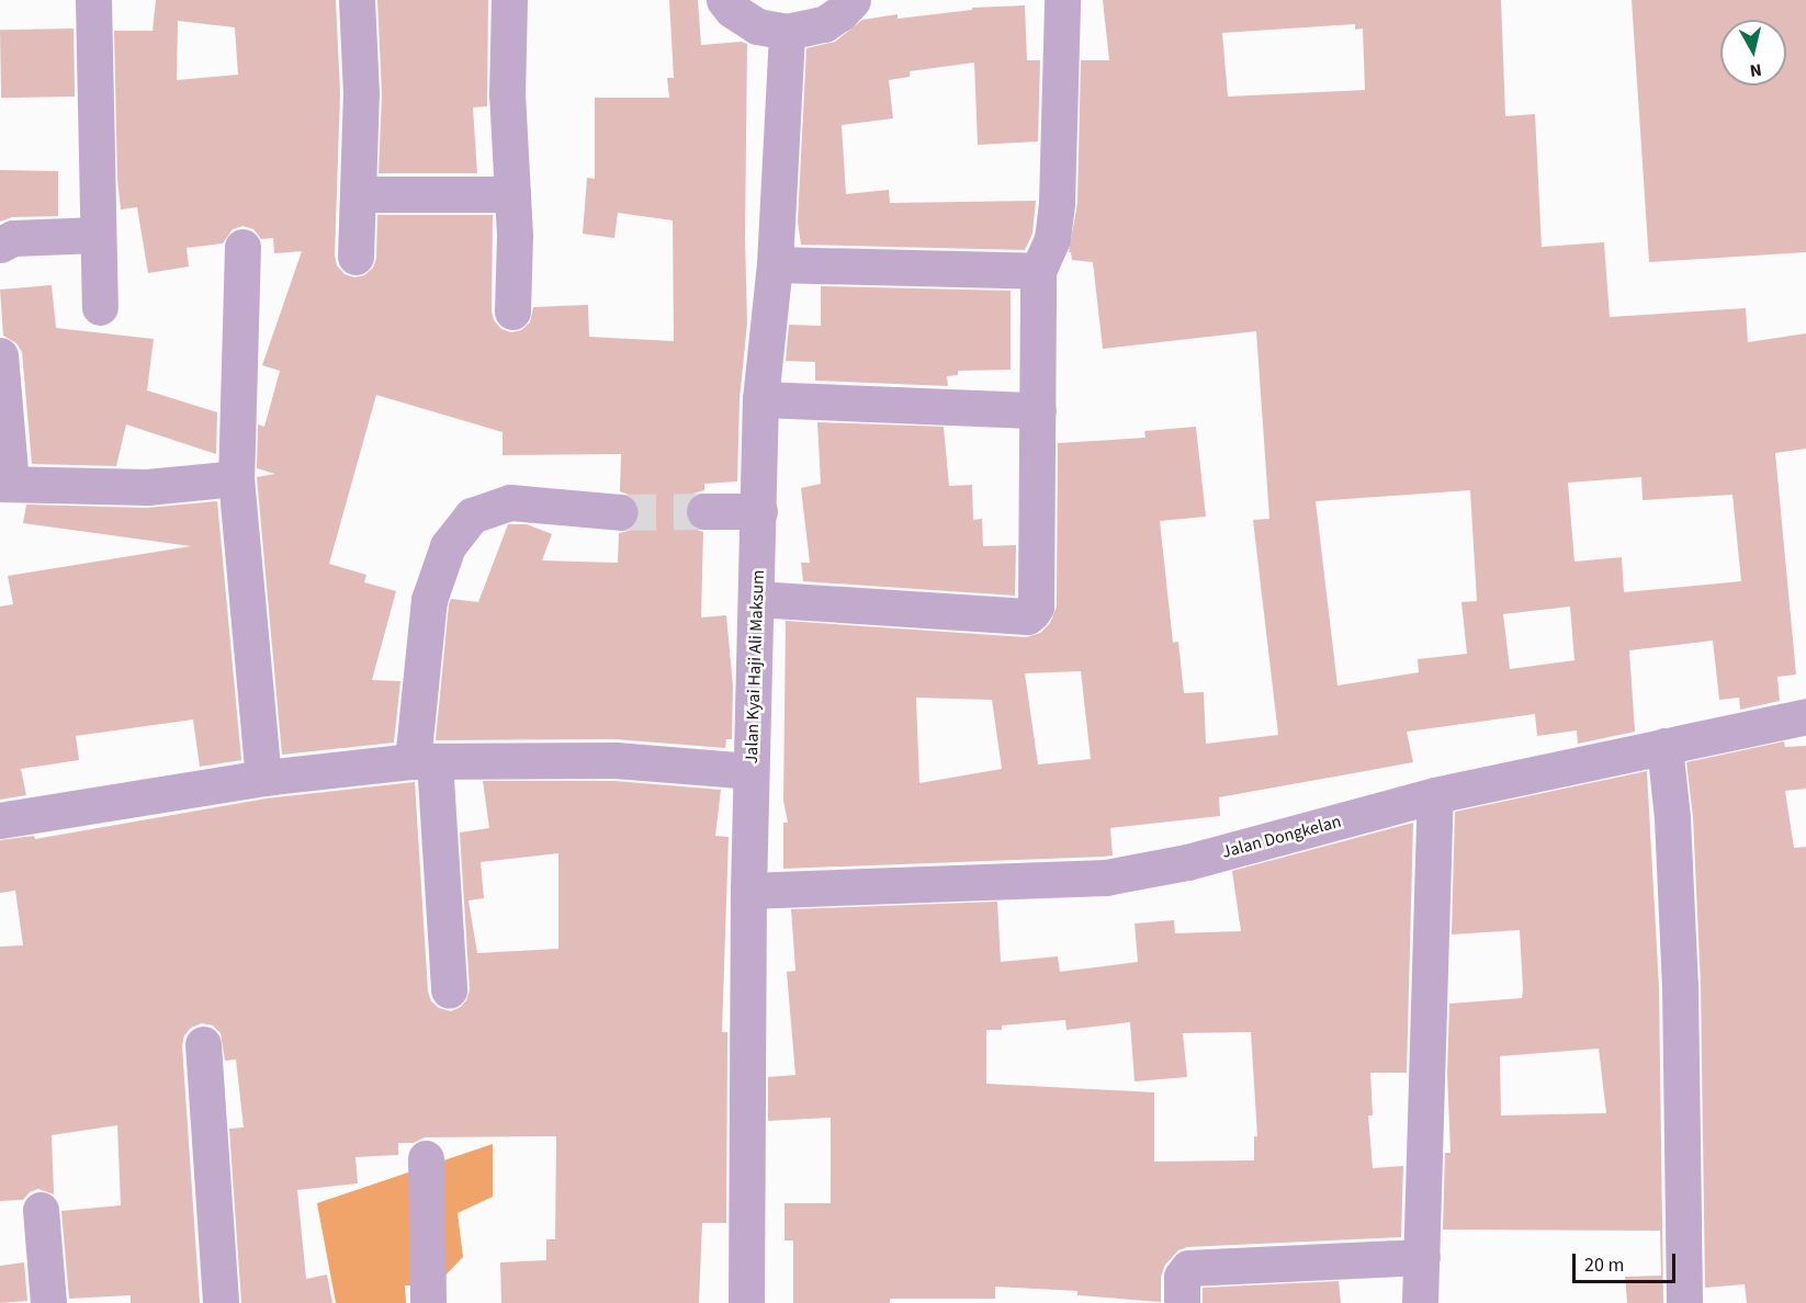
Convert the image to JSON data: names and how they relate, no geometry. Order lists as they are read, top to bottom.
{
  "streets": {
    "street": ["Jalan Kyai Haji Ali Maksum", "Jalan Dongkelan"]
  },
  "crossings": [
    ["Jalan Kyai Haji Ali Maksum", "Jalan Dongkelan"]
  ],
  "scale_bar": "20 m",
  "north": "bottom"
}
